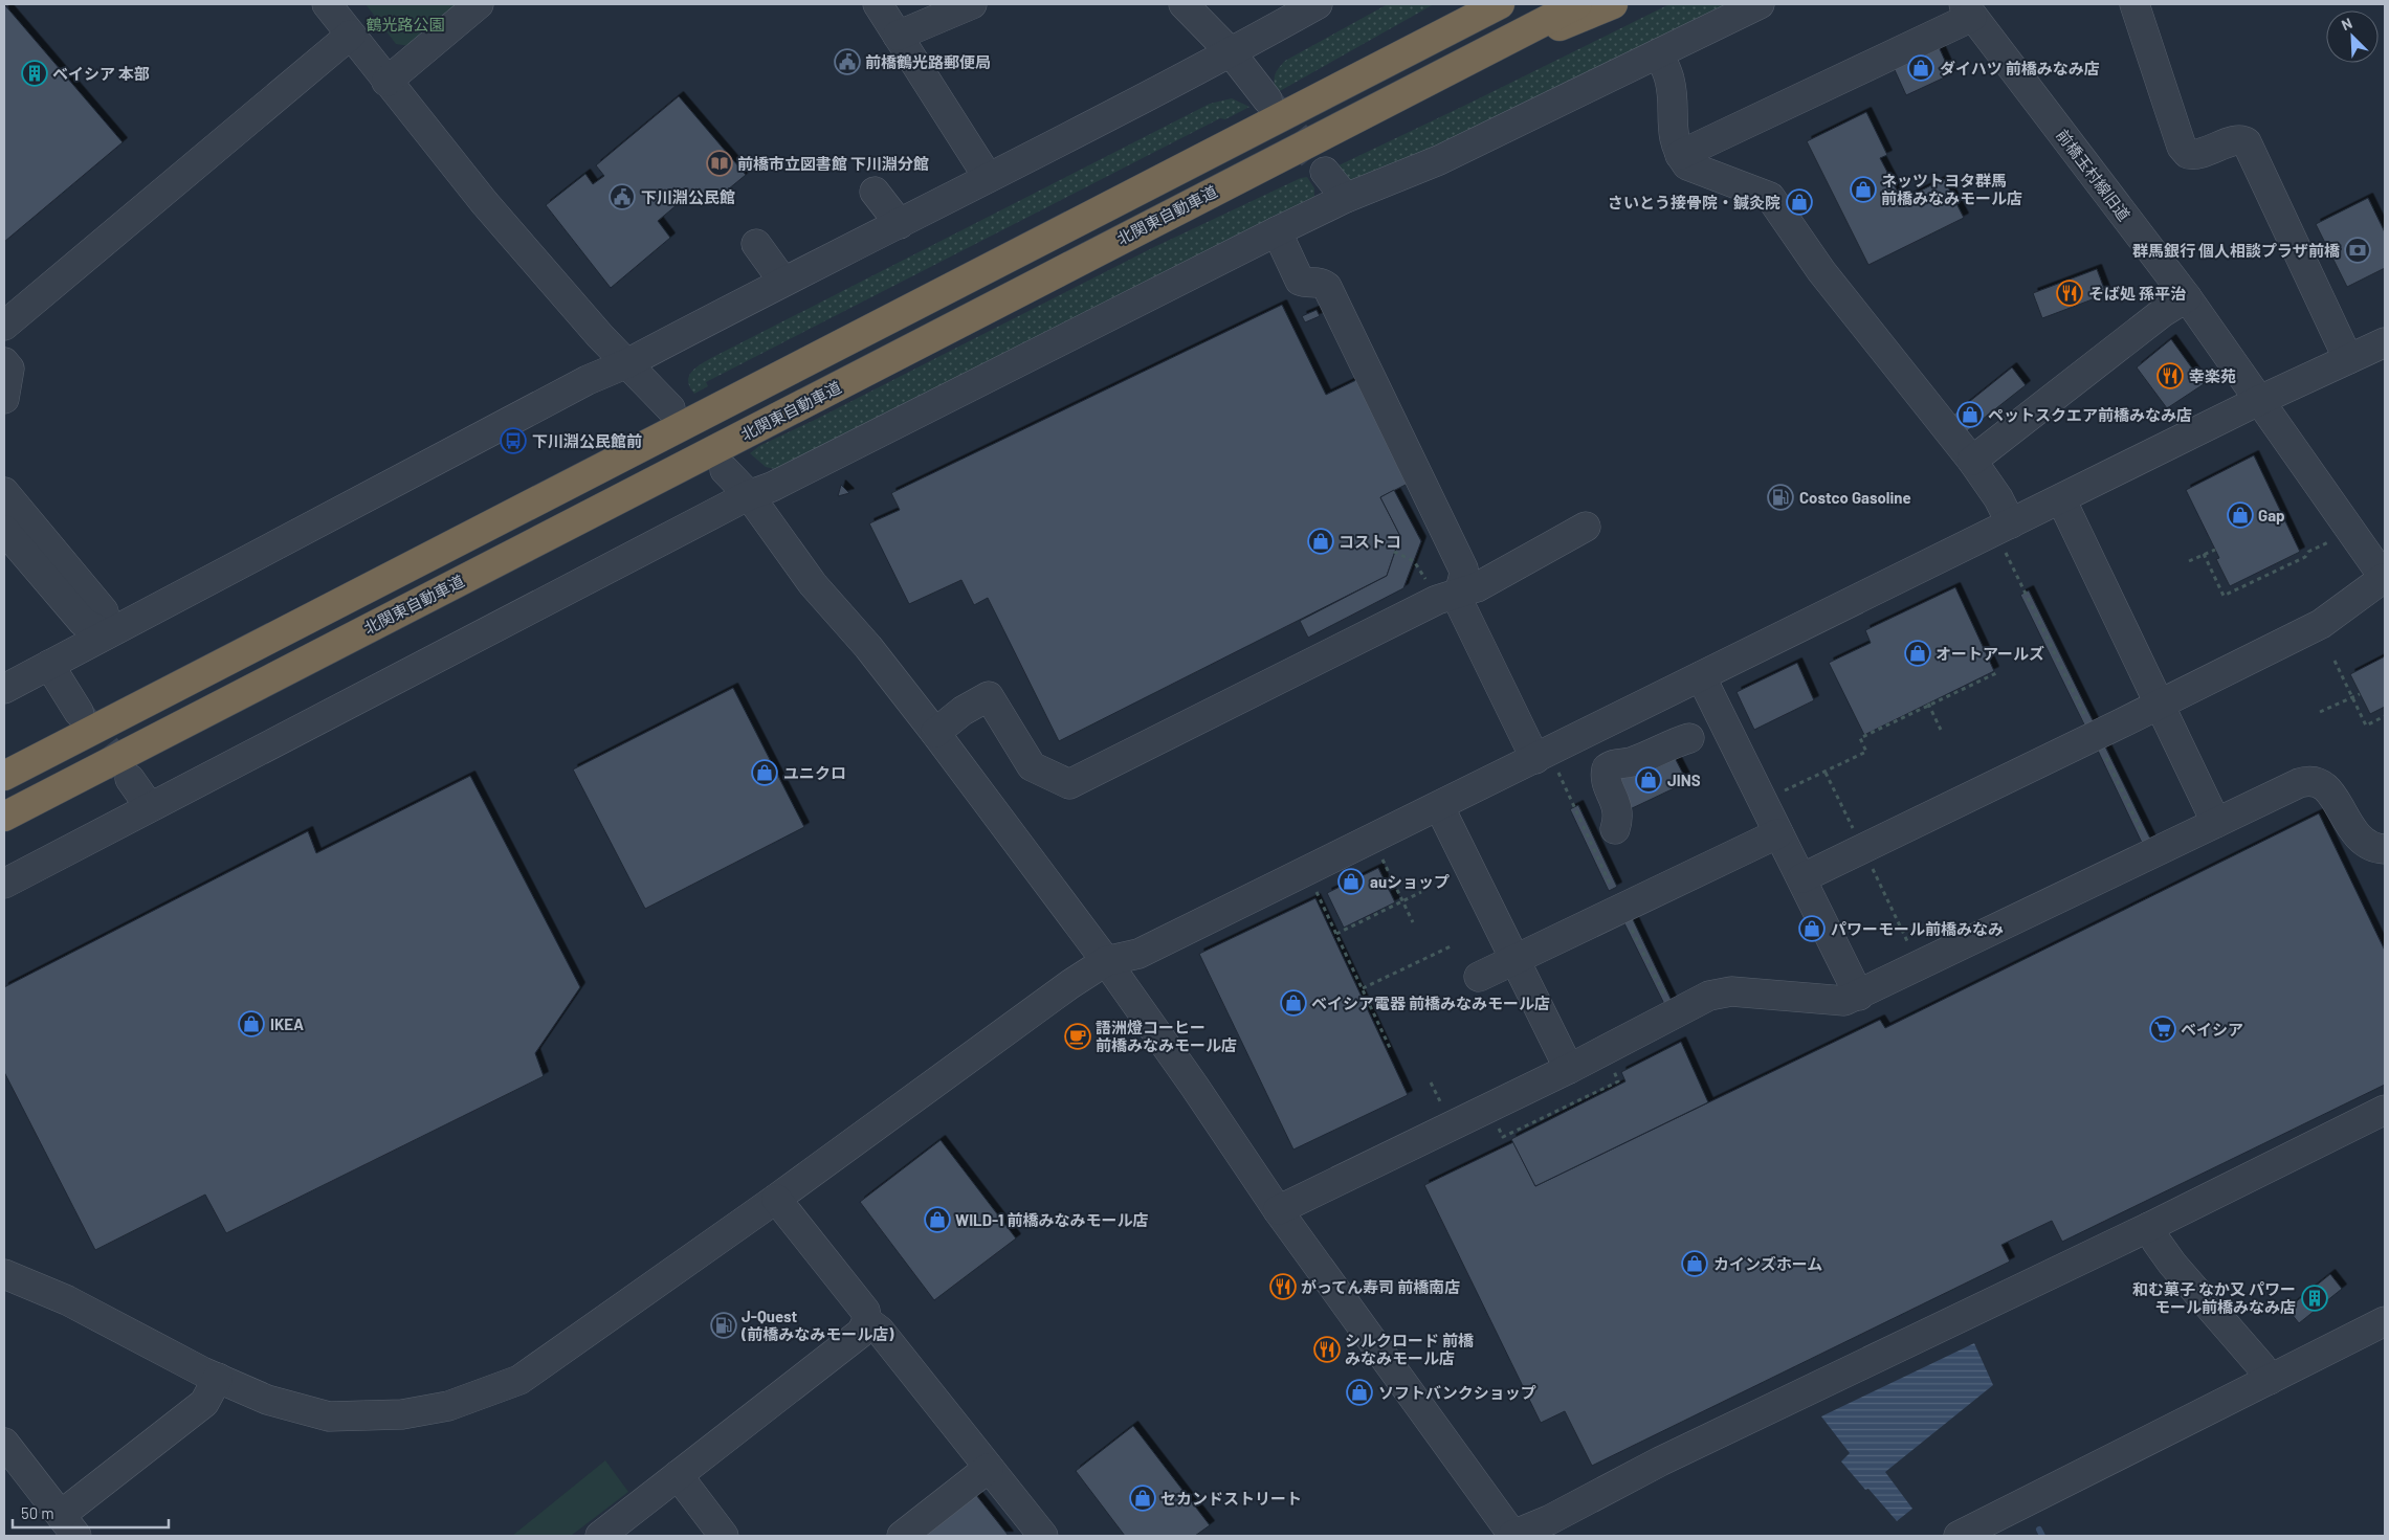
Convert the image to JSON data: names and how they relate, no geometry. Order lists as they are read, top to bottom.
{
  "streets": {
    "highway": ["北関東自動車道"],
    "street": ["前橋玉村線旧道"]
  },
  "parks": ["鶴光路公園"],
  "places": {
    "public building": ["前橋鶴光路郵便局", "下川淵公民館"],
    "shop": [
      "ダイハツ 前橋みなみ店",
      "ネッツトヨタ群馬 前橋みなみモール店",
      "さいとう接骨院・鍼灸院",
      "ペットスクエア前橋みなみ店",
      "Gap",
      "コストコ",
      "オートアールズ",
      "ユニクロ",
      "JINS",
      "auショップ",
      "パワーモール前橋みなみ",
      "ベイシア電器 前橋みなみモール店",
      "IKEA",
      "WILD-1 前橋みなみモール店",
      "カインズホーム",
      "ソフトバンクショップ",
      "セカンドストリート"
    ],
    "building": ["ベイシア 本部", "和む菓子 なか又 パワー モール前橋みなみ店"],
    "library": ["前橋市立図書館 下川淵分館"],
    "bank": ["群馬銀行 個人相談プラザ前橋"],
    "restaurant": [
      "そば処 孫平治",
      "幸楽苑",
      "がってん寿司 前橋南店",
      "シルクロード 前橋 みなみモール店"
    ],
    "bus stop": ["下川淵公民館前"],
    "fuel station": ["Costco Gasoline", "J-Quest (前橋みなみモール店)"],
    "supermarket": ["ベイシア"],
    "cafe": ["語洲燈コーヒー 前橋みなみモール店"]
  },
  "scale_bar": "50 m",
  "north": "top left"
}
